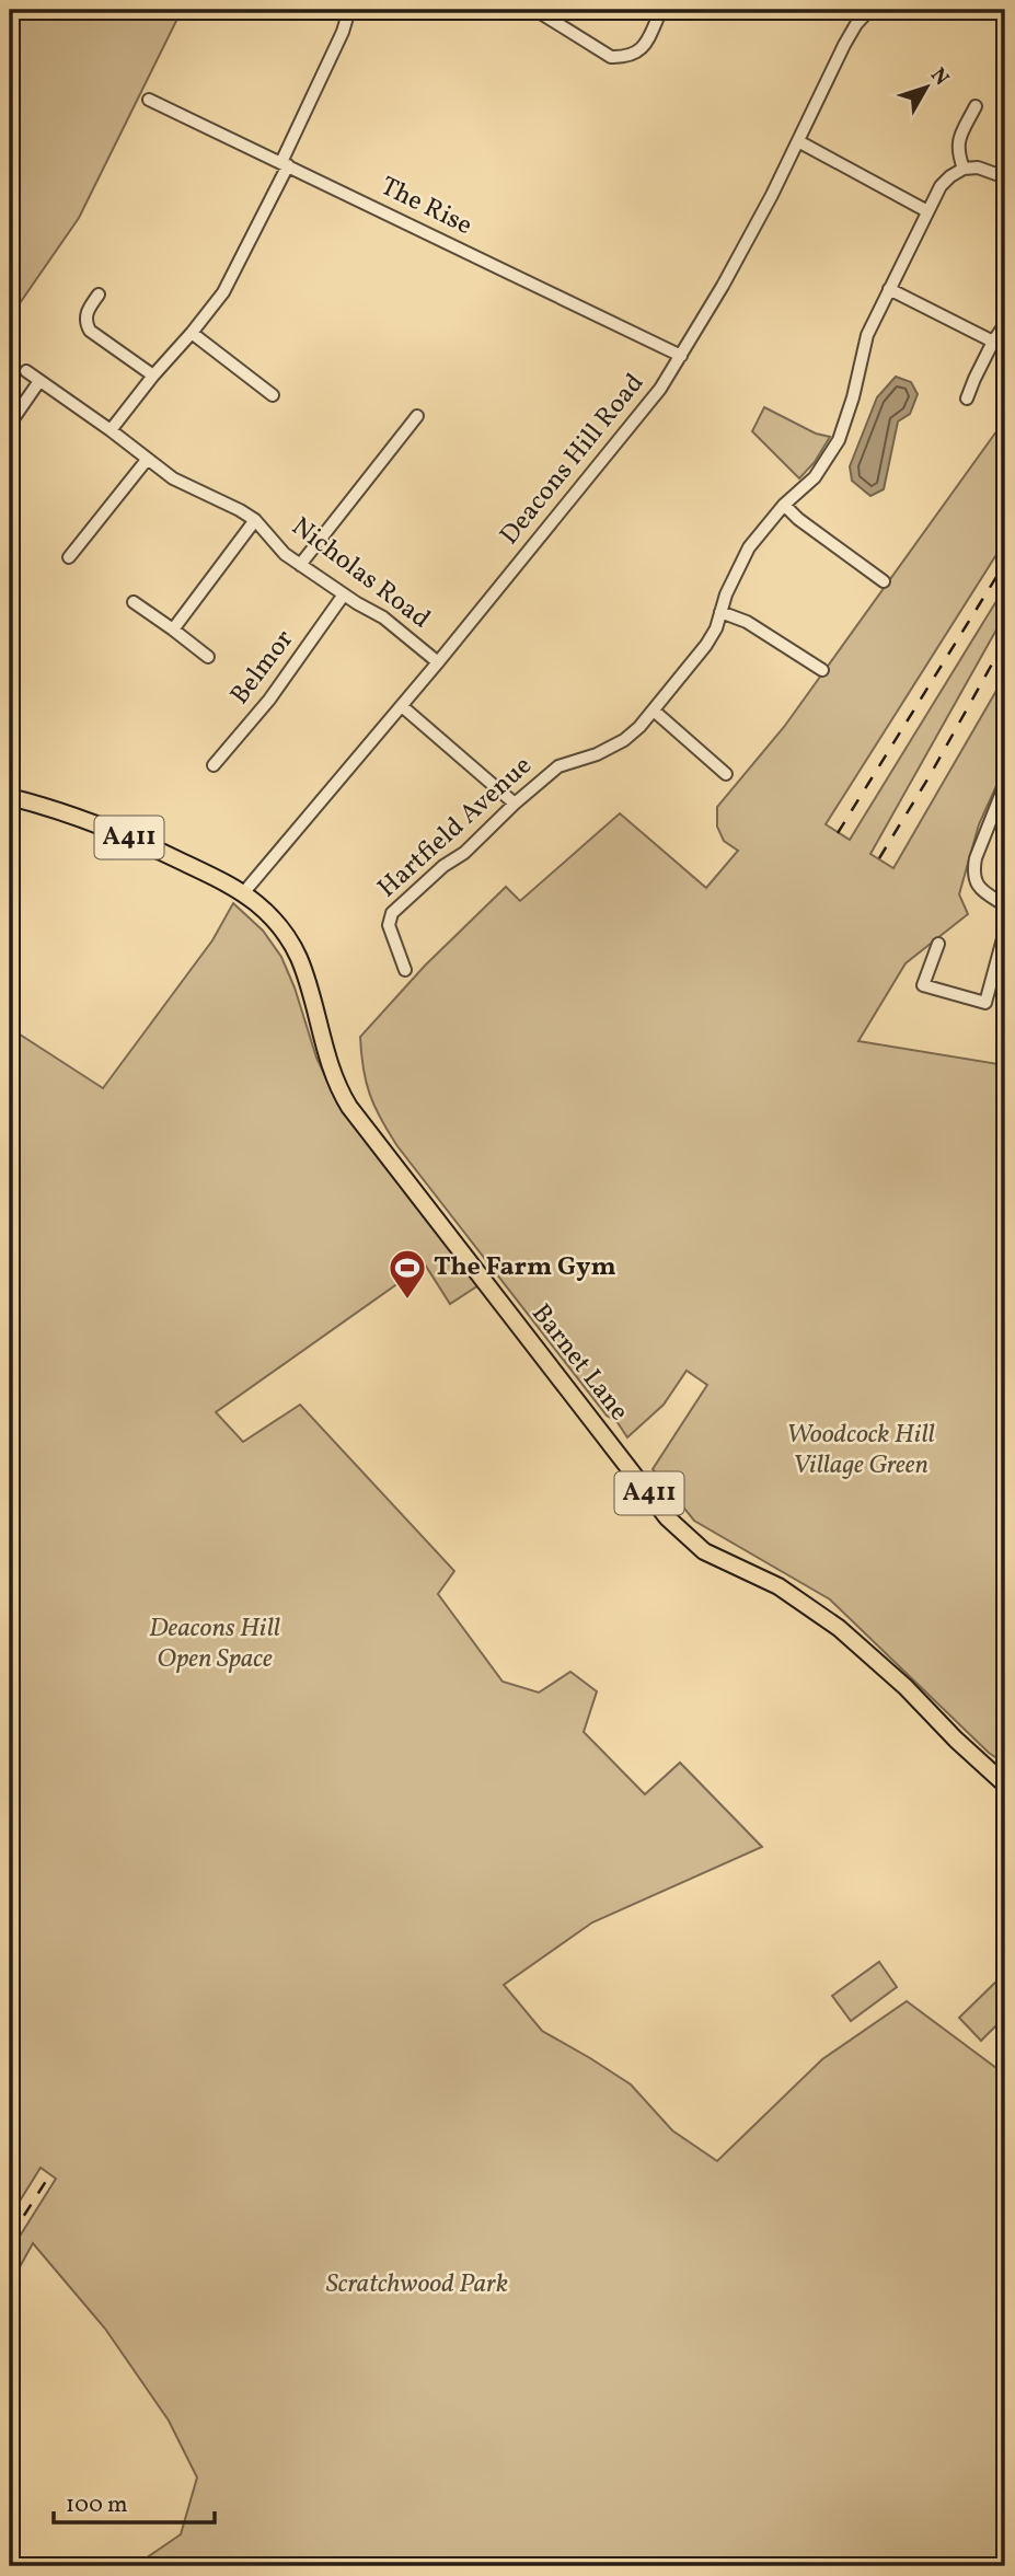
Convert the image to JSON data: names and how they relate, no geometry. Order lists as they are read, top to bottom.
{
  "streets": {
    "main road": ["A411", "Barnet Lane"],
    "street": [
      "The Rise",
      "Deacons Hill Road",
      "Nicholas Road",
      "Belmor",
      "Hartfield Avenue"
    ]
  },
  "crossings": [
    ["The Rise", "Deacons Hill Road"],
    ["Deacons Hill Road", "Nicholas Road"],
    ["Deacons Hill Road", "Barnet Lane"],
    ["Nicholas Road", "Belmor"]
  ],
  "parks": ["Woodcock Hill Village Green", "Deacons Hill Open Space", "Scratchwood Park"],
  "places": {
    "sports": ["The Farm Gym"]
  },
  "scale_bar": "100 m",
  "north": "top right"
}
